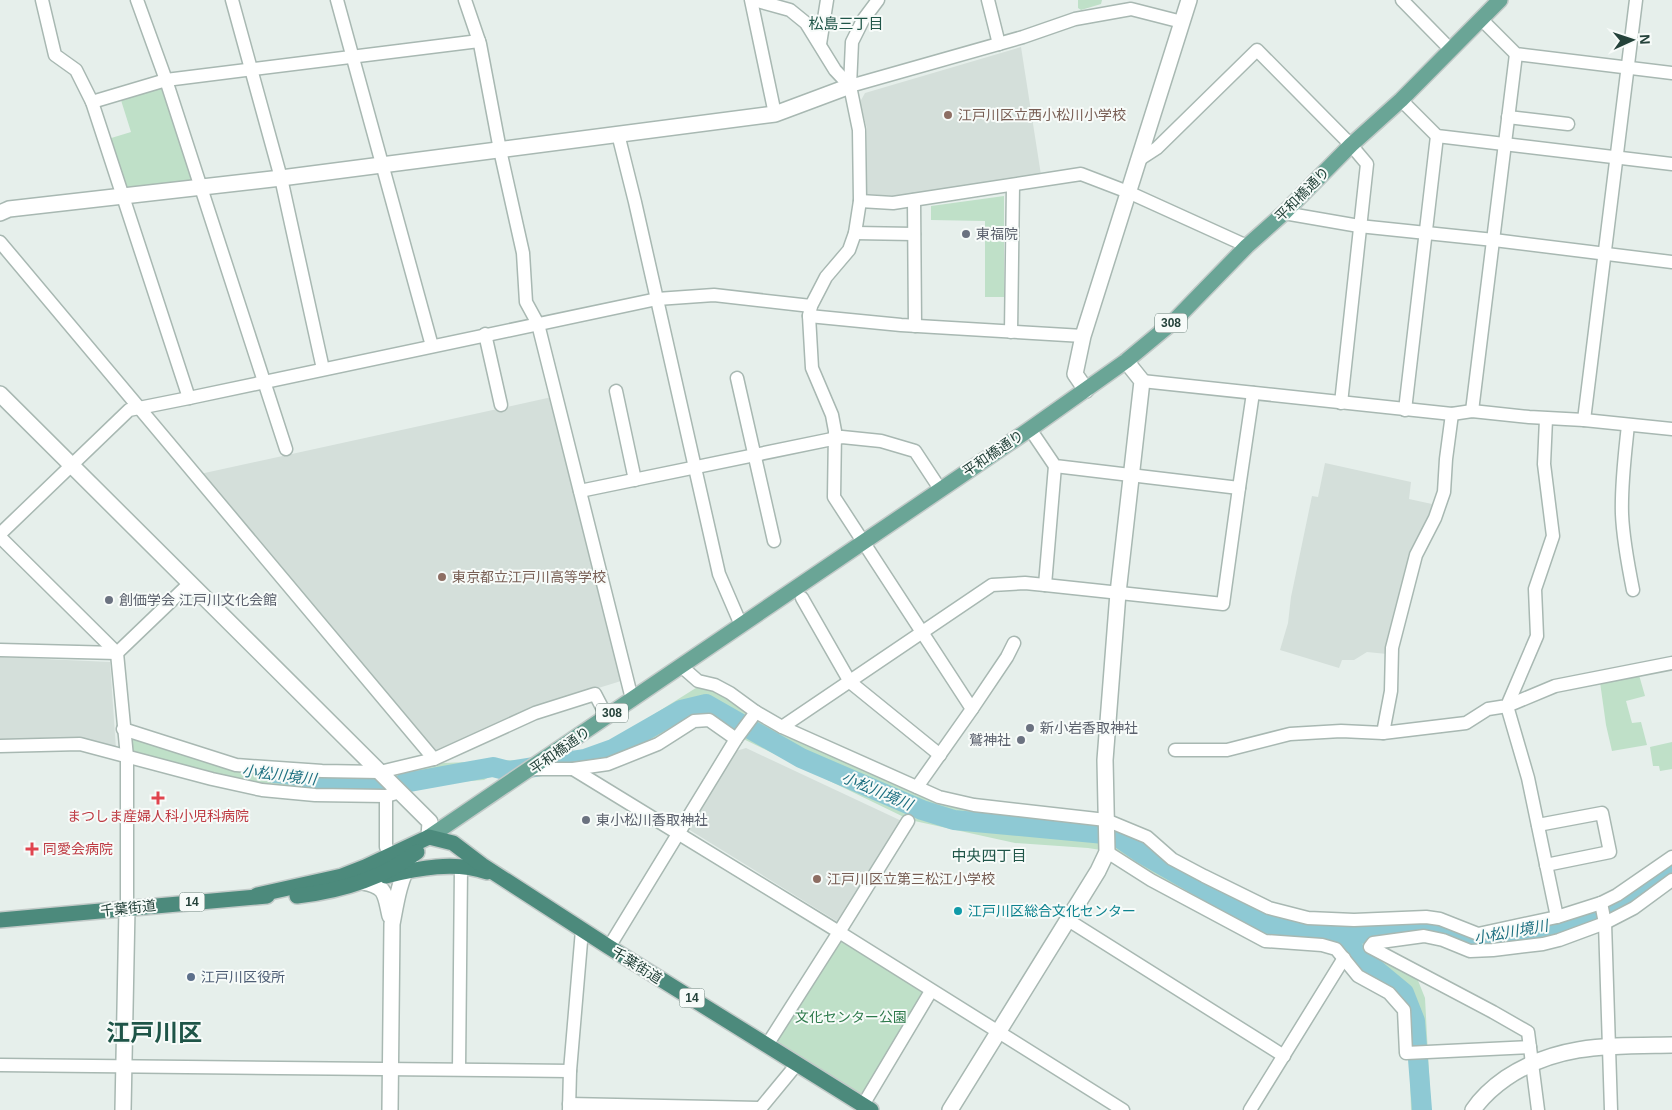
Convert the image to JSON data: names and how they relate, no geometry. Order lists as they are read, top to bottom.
{
  "streets": {
    "highway": ["14", "千葉街道"],
    "main road": ["平和橋通り", "308"]
  },
  "crossings": [
    ["平和橋通り", "千葉街道"]
  ],
  "districts": ["松島三丁目", "中央四丁目", "江戸川区"],
  "water": ["小松川境川"],
  "parks": ["文化センター公園"],
  "places": {
    "other": [
      "江戸川区立西小松川小学校",
      "東福院",
      "東京都立江戸川高等学校",
      "創価学会 江戸川文化会館",
      "新小岩香取神社",
      "鷲神社",
      "東小松川香取神社",
      "江戸川区立第三松江小学校",
      "江戸川区総合文化センター",
      "江戸川区役所"
    ],
    "health": ["まつしま産婦人科小児科病院", "同愛会病院"]
  },
  "north": "right"
}
